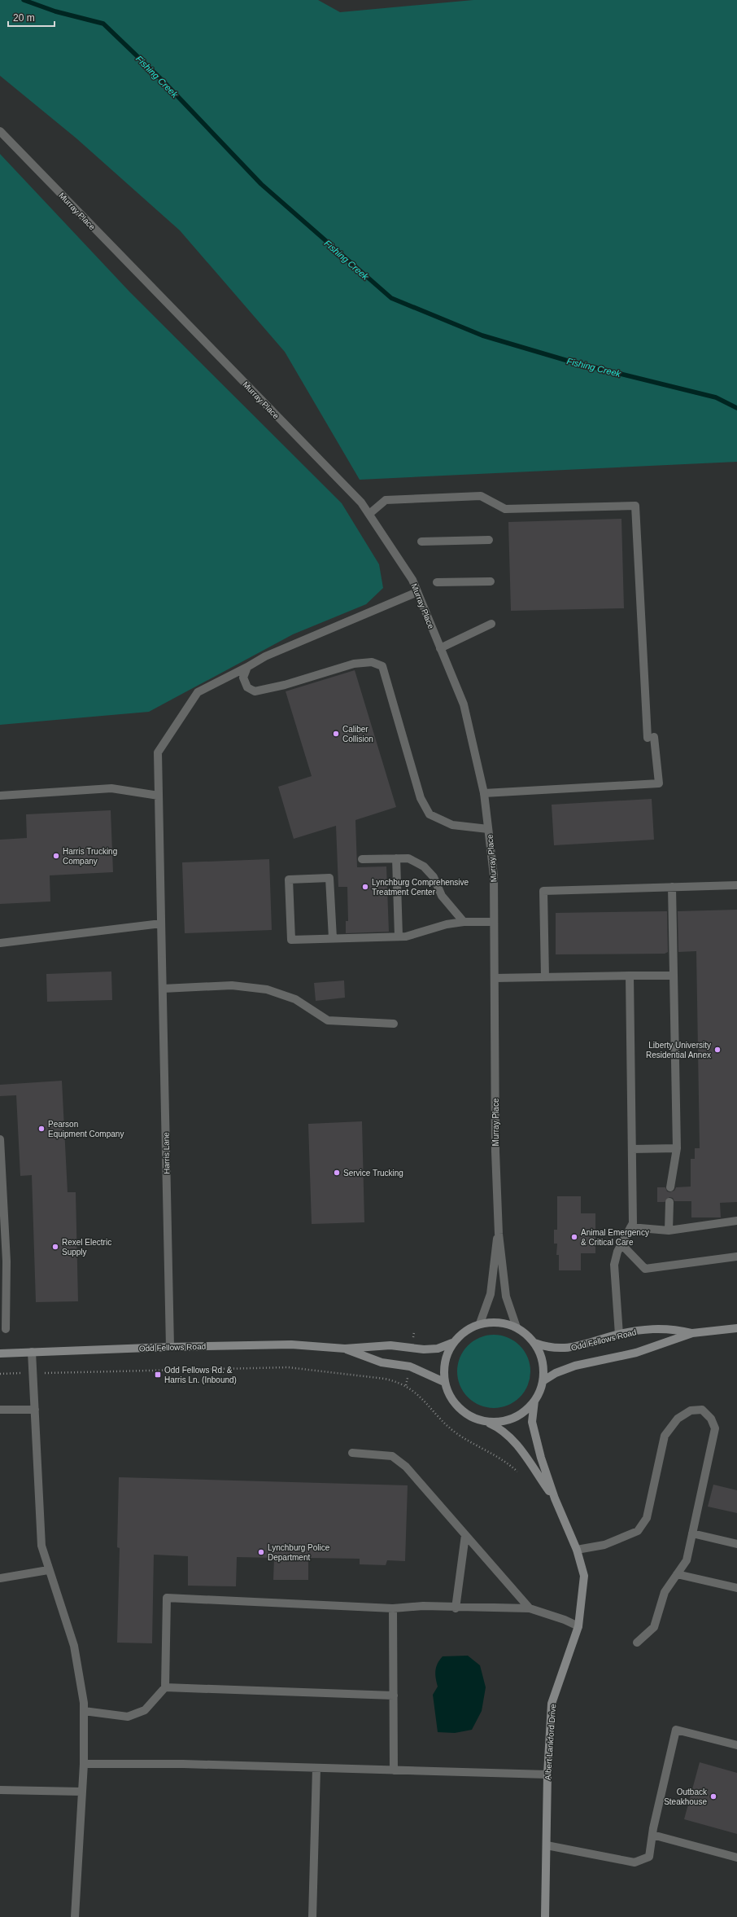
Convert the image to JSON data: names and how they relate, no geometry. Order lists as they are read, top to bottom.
{
  "streets": {
    "main road": ["Odd Fellows Road", "Albert Lankford Drive"],
    "street": ["Murray Place", "Harris Lane"]
  },
  "crossings": [
    ["Murray Place", "Harris Lane"],
    ["Murray Place", "Odd Fellows Road"],
    ["Murray Place", "Albert Lankford Drive"],
    ["Harris Lane", "Odd Fellows Road"],
    ["Odd Fellows Road", "Albert Lankford Drive"]
  ],
  "water": ["Fishing Creek"],
  "places": {
    "other": [
      "Caliber Collision",
      "Harris Trucking Company",
      "Lynchburg Comprehensive Treatment Center",
      "Liberty University Residential Annex",
      "Pearson Equipment Company",
      "Service Trucking",
      "Animal Emergency & Critical Care",
      "Rexel Electric Supply",
      "Lynchburg Police Department",
      "Outback Steakhouse"
    ],
    "transit": ["Odd Fellows Rd. & Harris Ln. (Inbound)"]
  },
  "scale_bar": "20 m"
}
